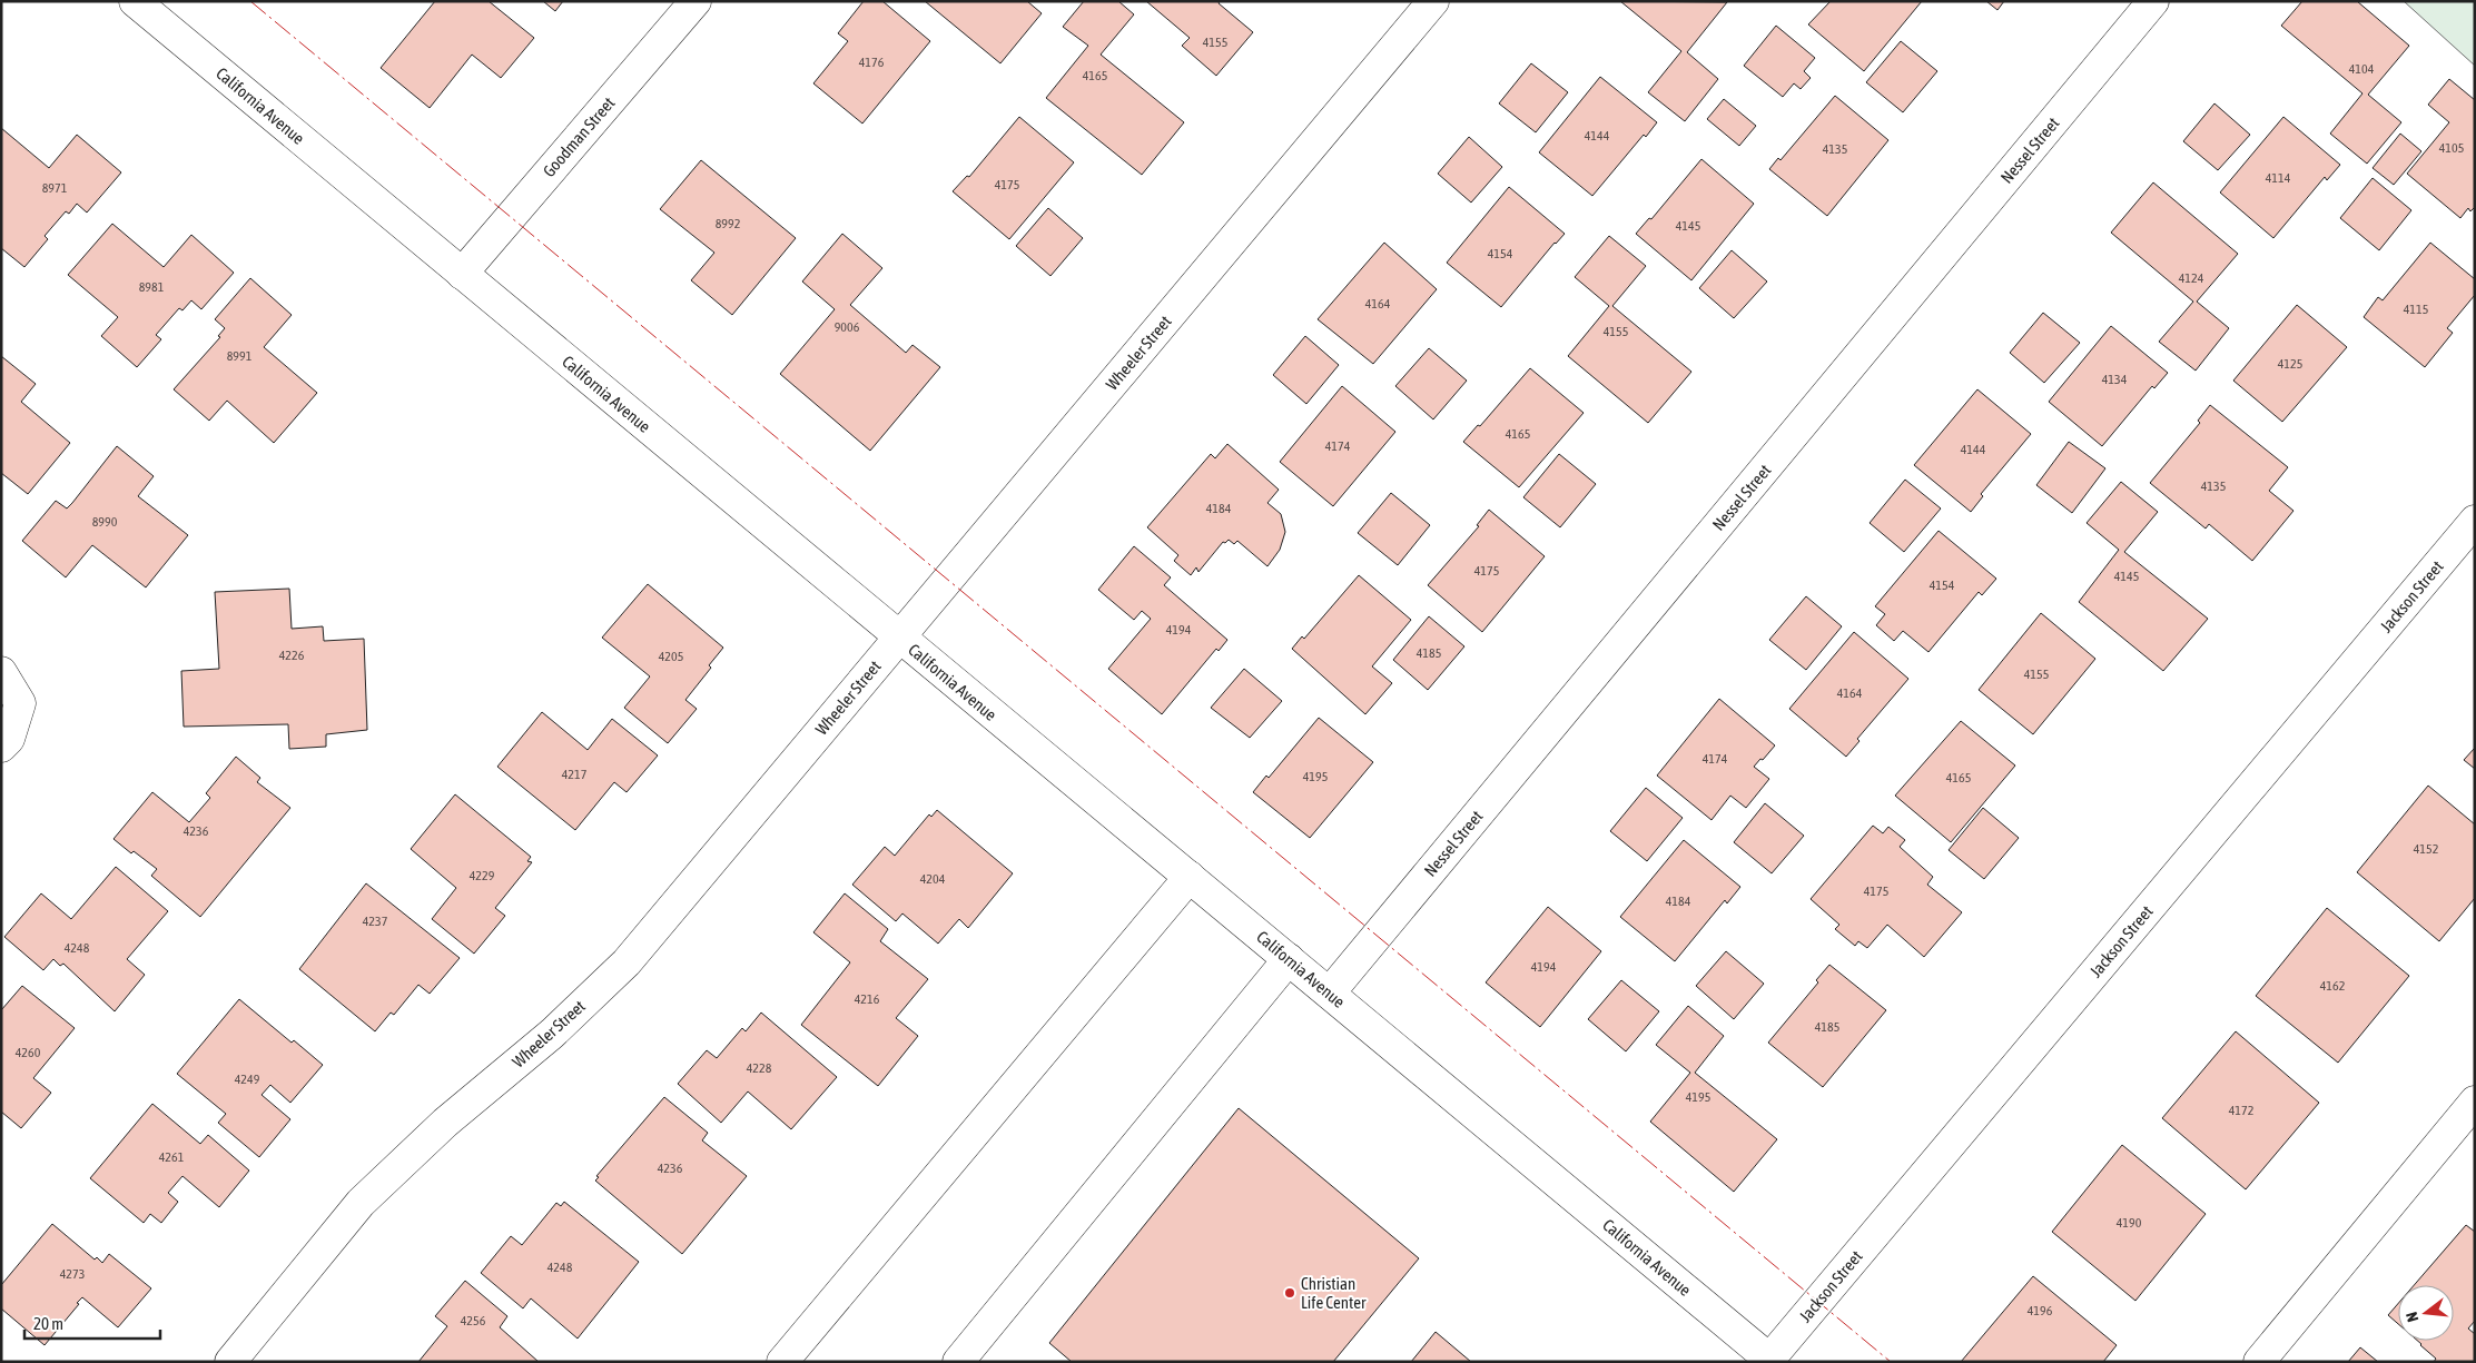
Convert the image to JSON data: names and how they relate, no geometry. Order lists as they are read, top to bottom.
{
  "streets": {
    "street": [
      "California Avenue",
      "Goodman Street",
      "Nessel Street",
      "Wheeler Street",
      "Jackson Street"
    ]
  },
  "crossings": [
    ["California Avenue", "Goodman Street"],
    ["California Avenue", "Nessel Street"],
    ["California Avenue", "Wheeler Street"],
    ["California Avenue", "Jackson Street"]
  ],
  "places": ["Christian Life Center"],
  "house_numbers": [
    "4155",
    "4176",
    "4104",
    "4165",
    "4144",
    "4105",
    "4135",
    "4114",
    "4175",
    "8971",
    "8992",
    "4145",
    "4154",
    "4124",
    "8981",
    "4164",
    "4115",
    "9006",
    "4155",
    "8991",
    "4125",
    "4134",
    "4165",
    "4174",
    "4144",
    "4135",
    "4184",
    "8990",
    "4175",
    "4145",
    "4154",
    "4194",
    "4185",
    "4226",
    "4205",
    "4155",
    "4164",
    "4174",
    "4217",
    "4195",
    "4165",
    "4236",
    "4152",
    "4229",
    "4204",
    "4175",
    "4184",
    "4237",
    "4248",
    "4194",
    "4162",
    "4216",
    "4185",
    "4260",
    "4228",
    "4249",
    "4195",
    "4172",
    "4261",
    "4236",
    "4190",
    "4248",
    "4273",
    "4196",
    "4256"
  ],
  "scale_bar": "20 m",
  "north": "left"
}
